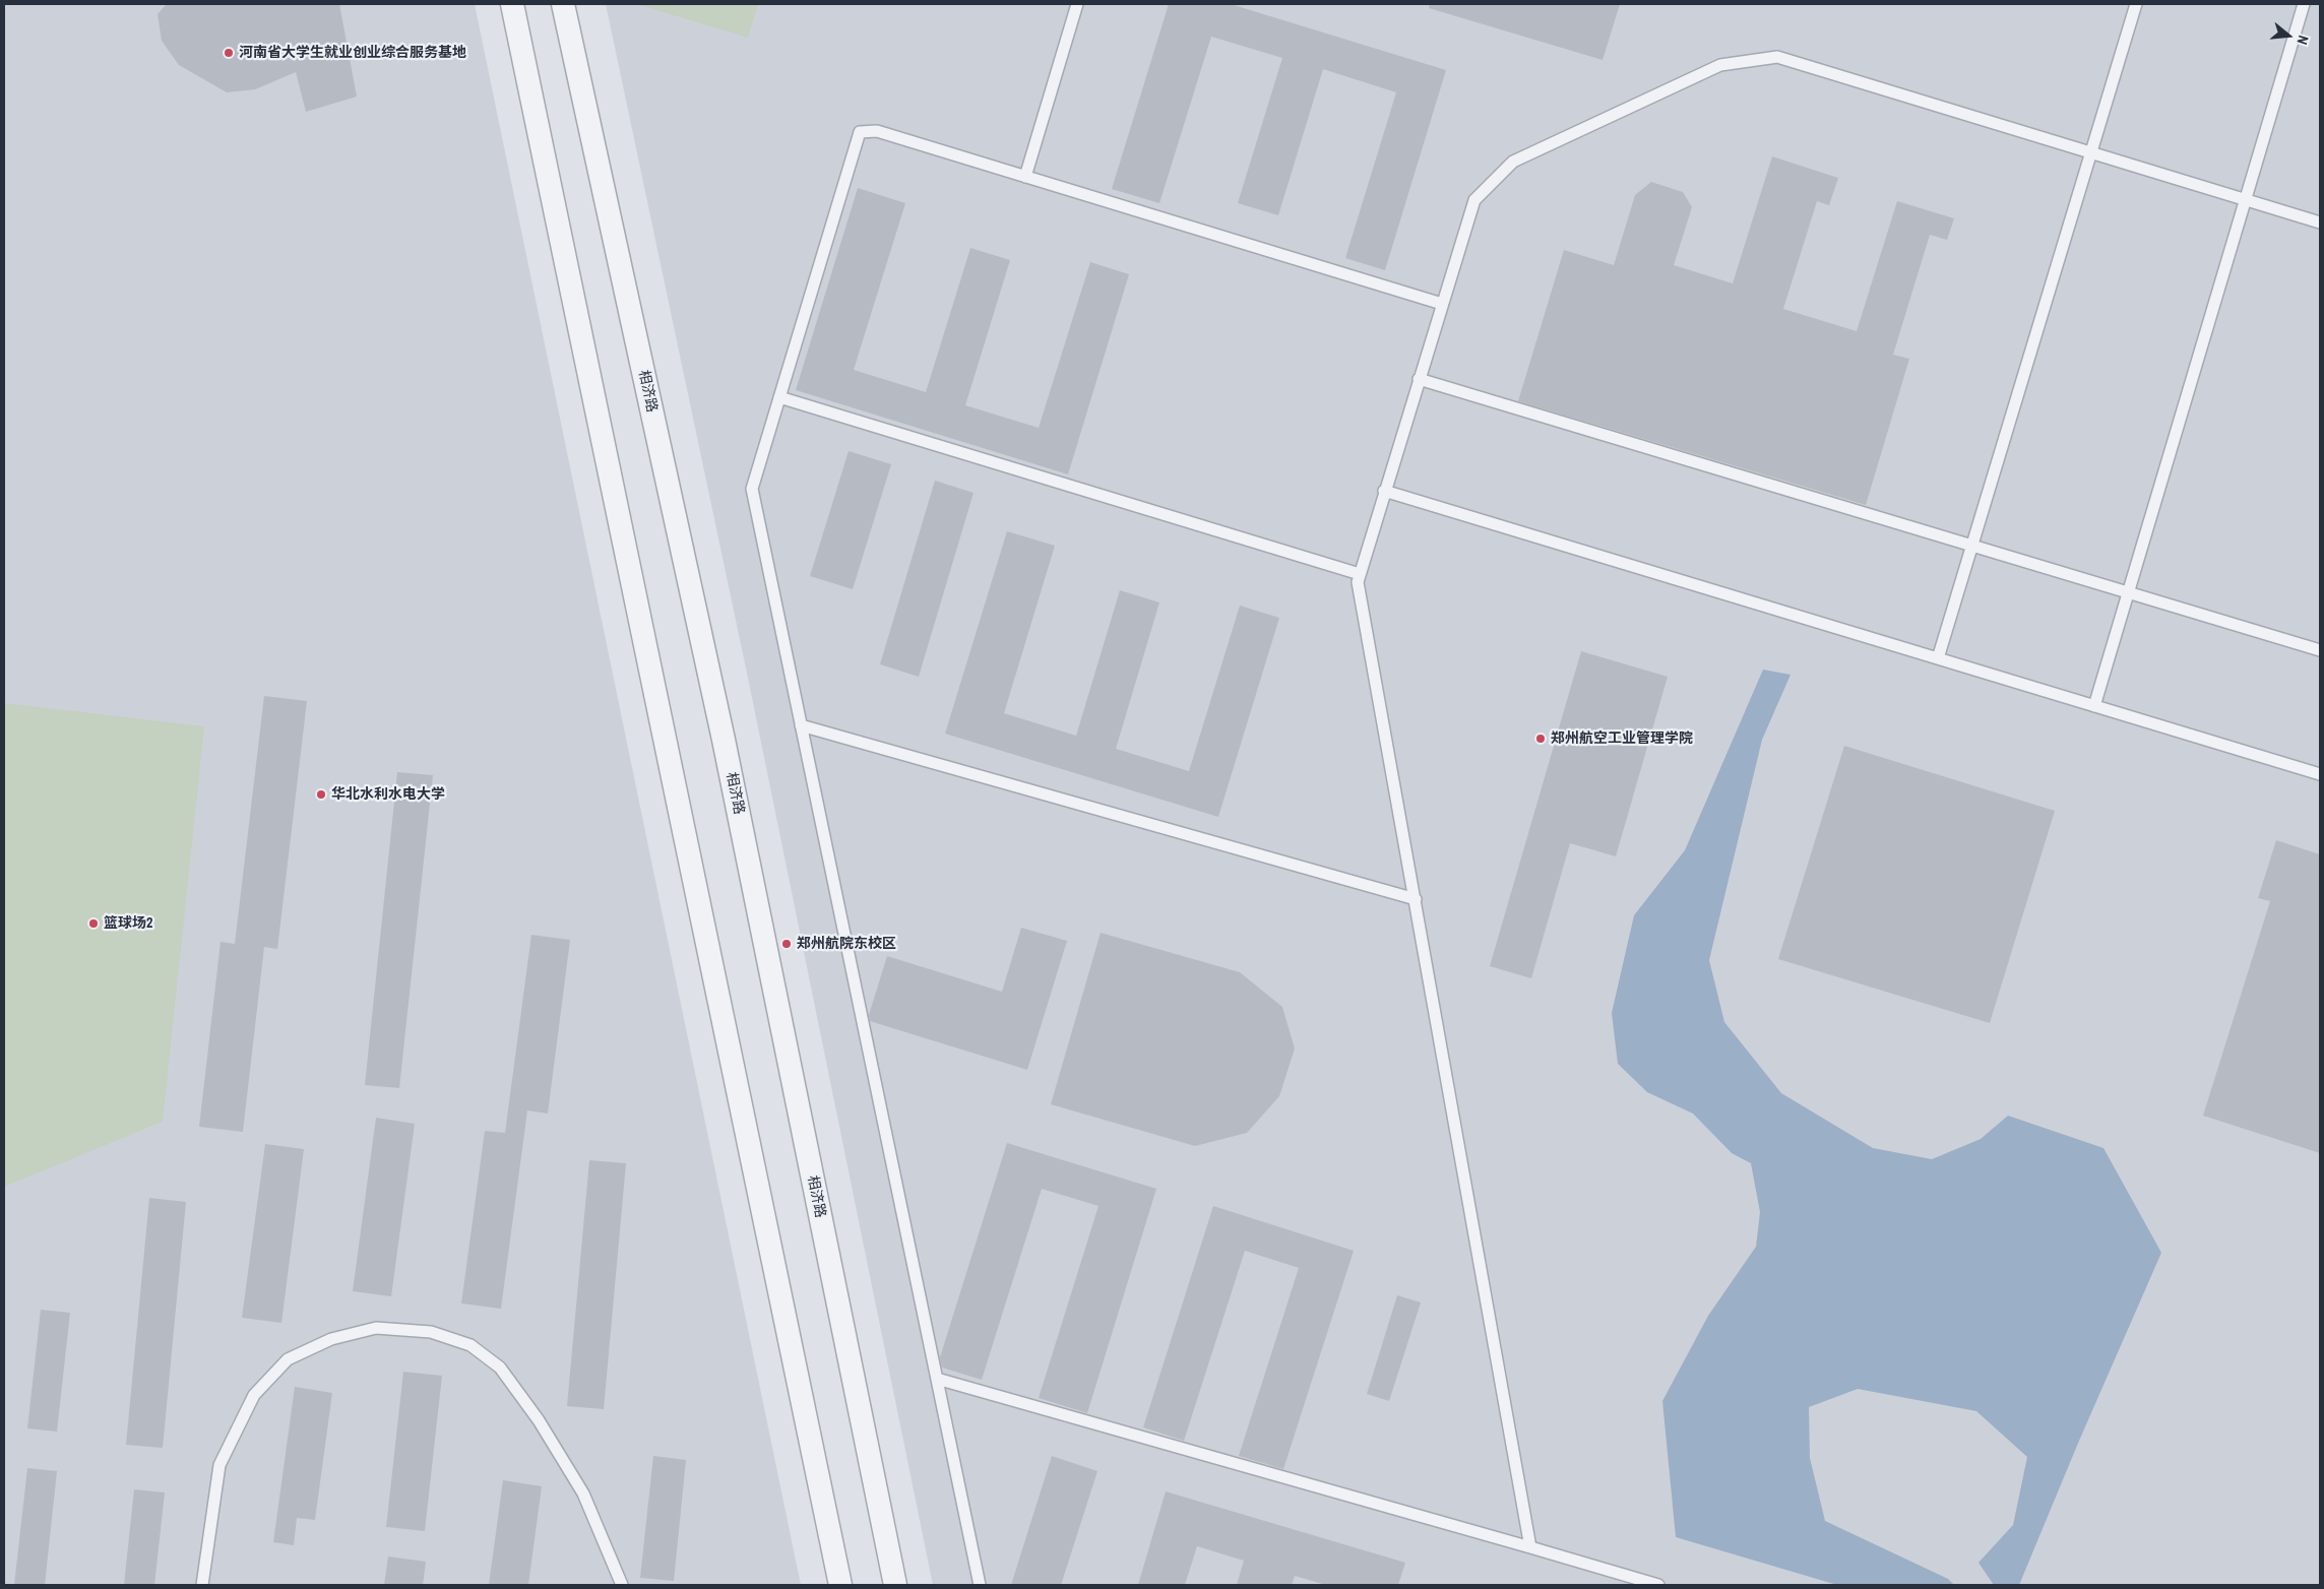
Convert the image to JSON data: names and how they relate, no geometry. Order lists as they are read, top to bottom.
{
  "streets": {
    "street": ["相济路"]
  },
  "places": [
    "河南省大学生就业创业综合服务基地",
    "郑州航空工业管理学院",
    "华北水利水电大学",
    "篮球场2",
    "郑州航院东校区"
  ],
  "north": "right"
}
